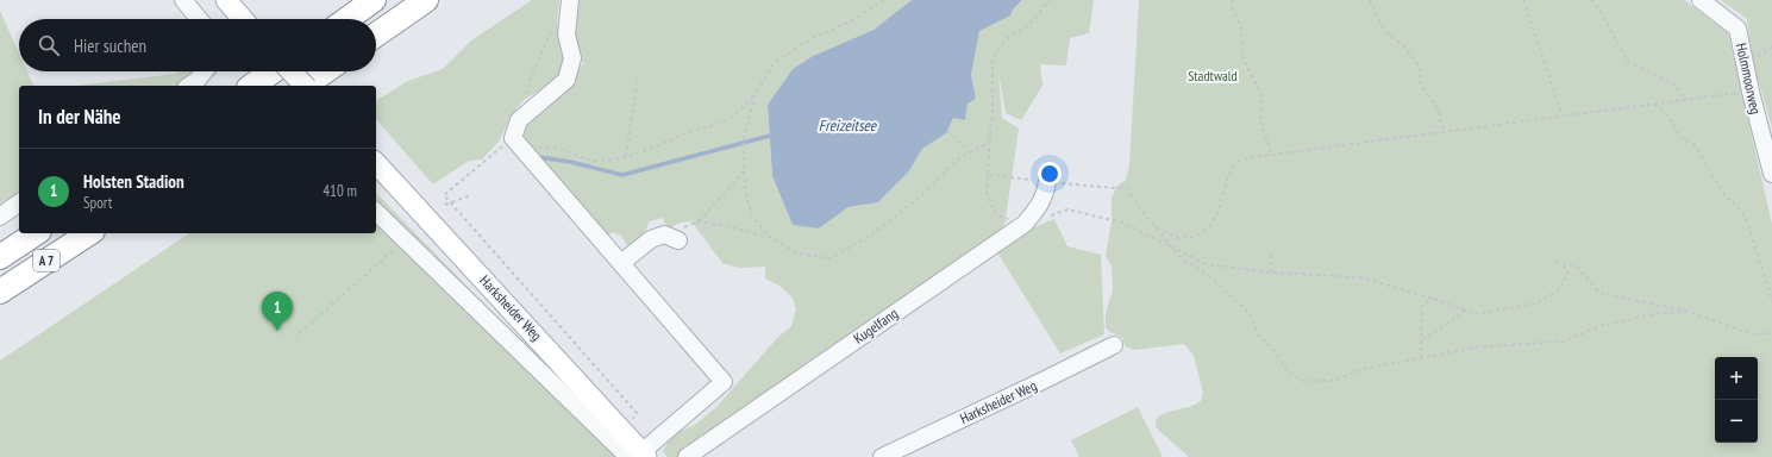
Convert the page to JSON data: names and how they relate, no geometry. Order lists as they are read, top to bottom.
{
  "streets": {
    "highway": ["A 7"],
    "main road": ["Harksheider Weg"],
    "street": ["Holmmoorweg", "Kugelfang"]
  },
  "water": ["Freizeitsee"],
  "parks": ["Stadtwald"],
  "page": {
    "search": "Hier suchen",
    "heading": "In der Nähe",
    "list": [
      {
        "mark": "1",
        "name": "Holsten Stadion",
        "note": "Sport",
        "value": "410 m"
      }
    ],
    "pins": "1",
    "map_buttons": ["+", "−"]
  }
}
